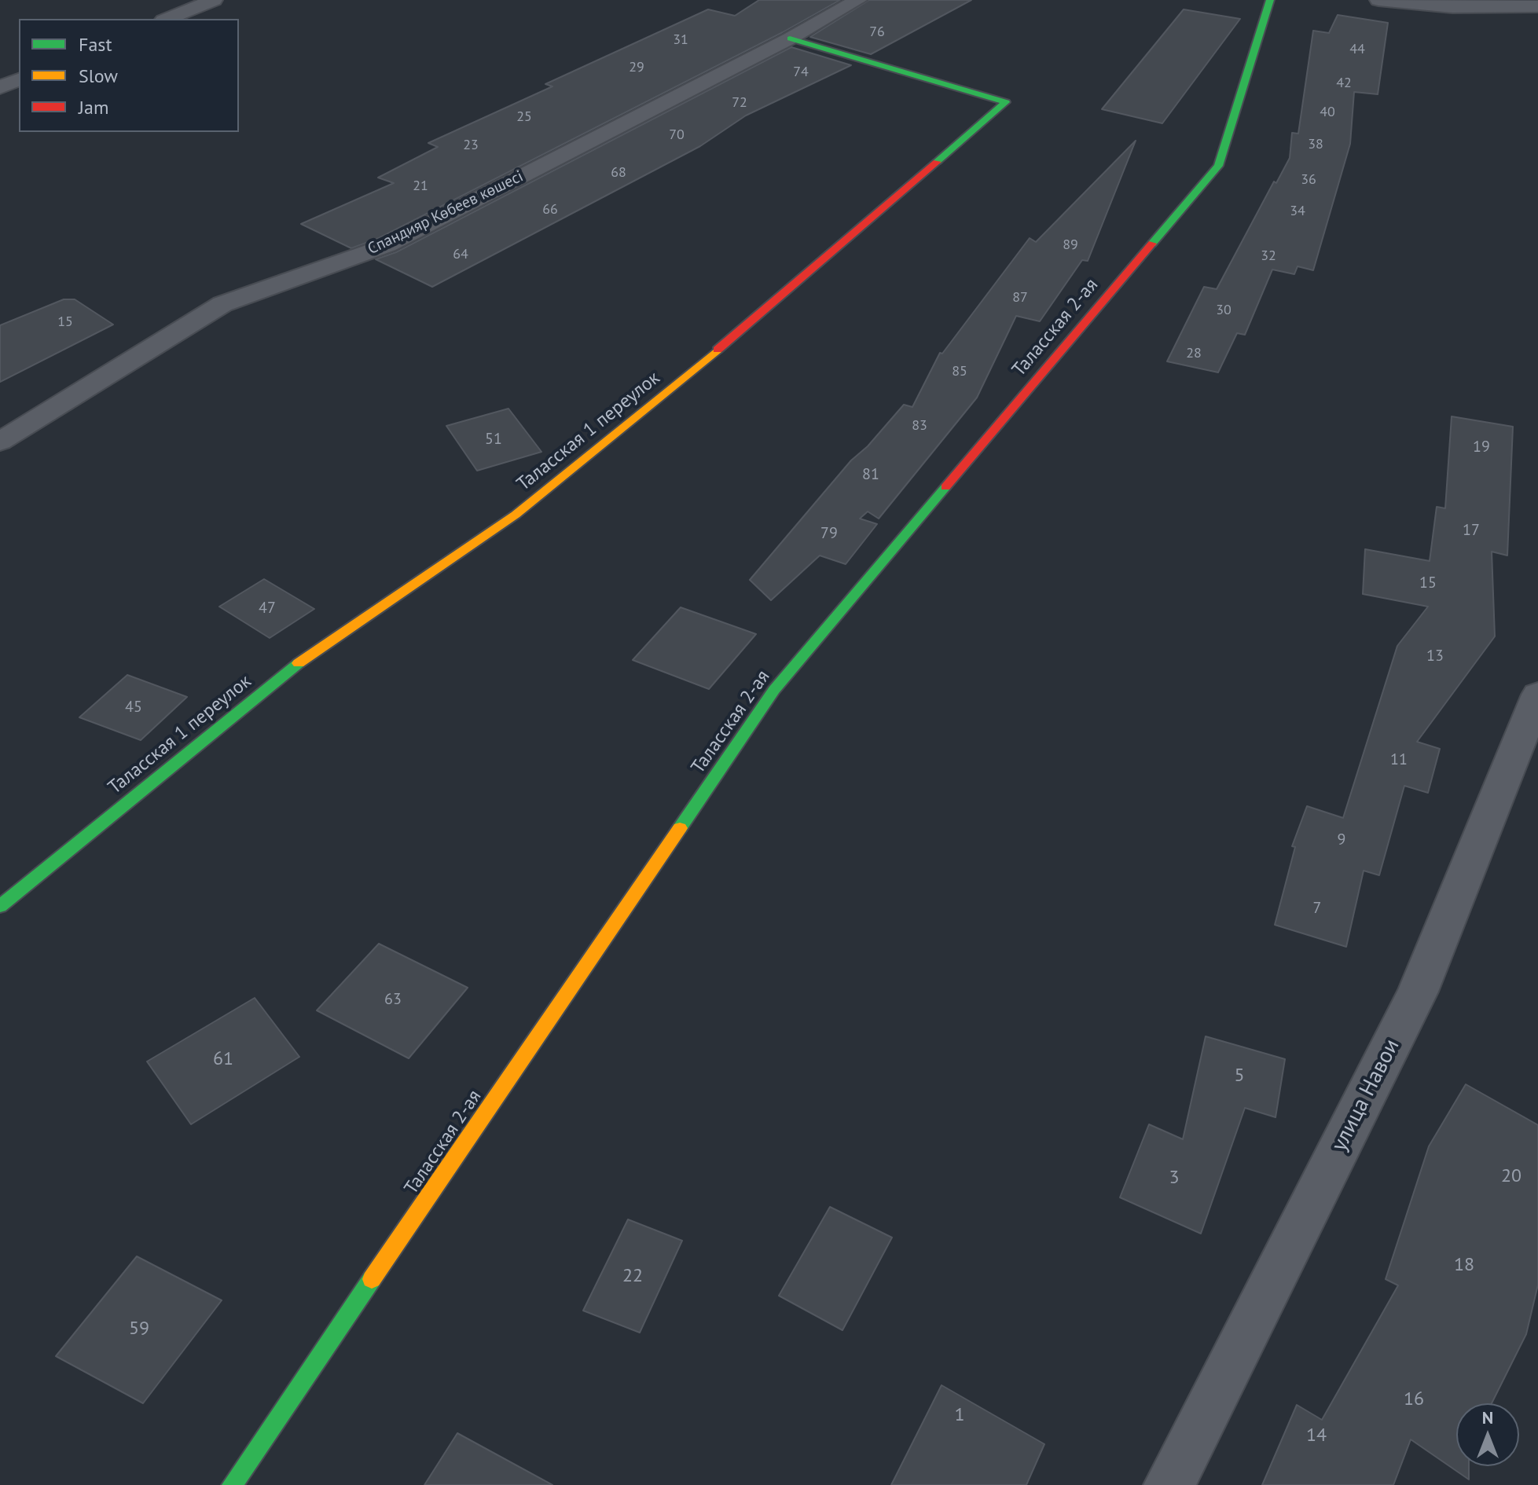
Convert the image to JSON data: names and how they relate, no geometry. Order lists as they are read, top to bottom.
{
  "streets": {
    "street": [
      "Спандияр Көбеев көшесі",
      "Таласская 2-ая",
      "Таласская 1 переулок",
      "улица Навои"
    ]
  },
  "crossings": [
    ["Спандияр Көбеев көшесі", "Таласская 1 переулок"]
  ],
  "house_numbers": [
    "76",
    "31",
    "44",
    "29",
    "74",
    "42",
    "72",
    "40",
    "25",
    "70",
    "38",
    "23",
    "68",
    "36",
    "21",
    "66",
    "34",
    "89",
    "64",
    "32",
    "87",
    "30",
    "15",
    "28",
    "85",
    "83",
    "51",
    "19",
    "81",
    "17",
    "79",
    "15",
    "47",
    "13",
    "45",
    "11",
    "9",
    "7",
    "63",
    "61",
    "5",
    "20",
    "3",
    "18",
    "22",
    "59",
    "16",
    "1",
    "14"
  ],
  "legend": ["Fast", "Slow", "Jam"],
  "north": "top"
}
